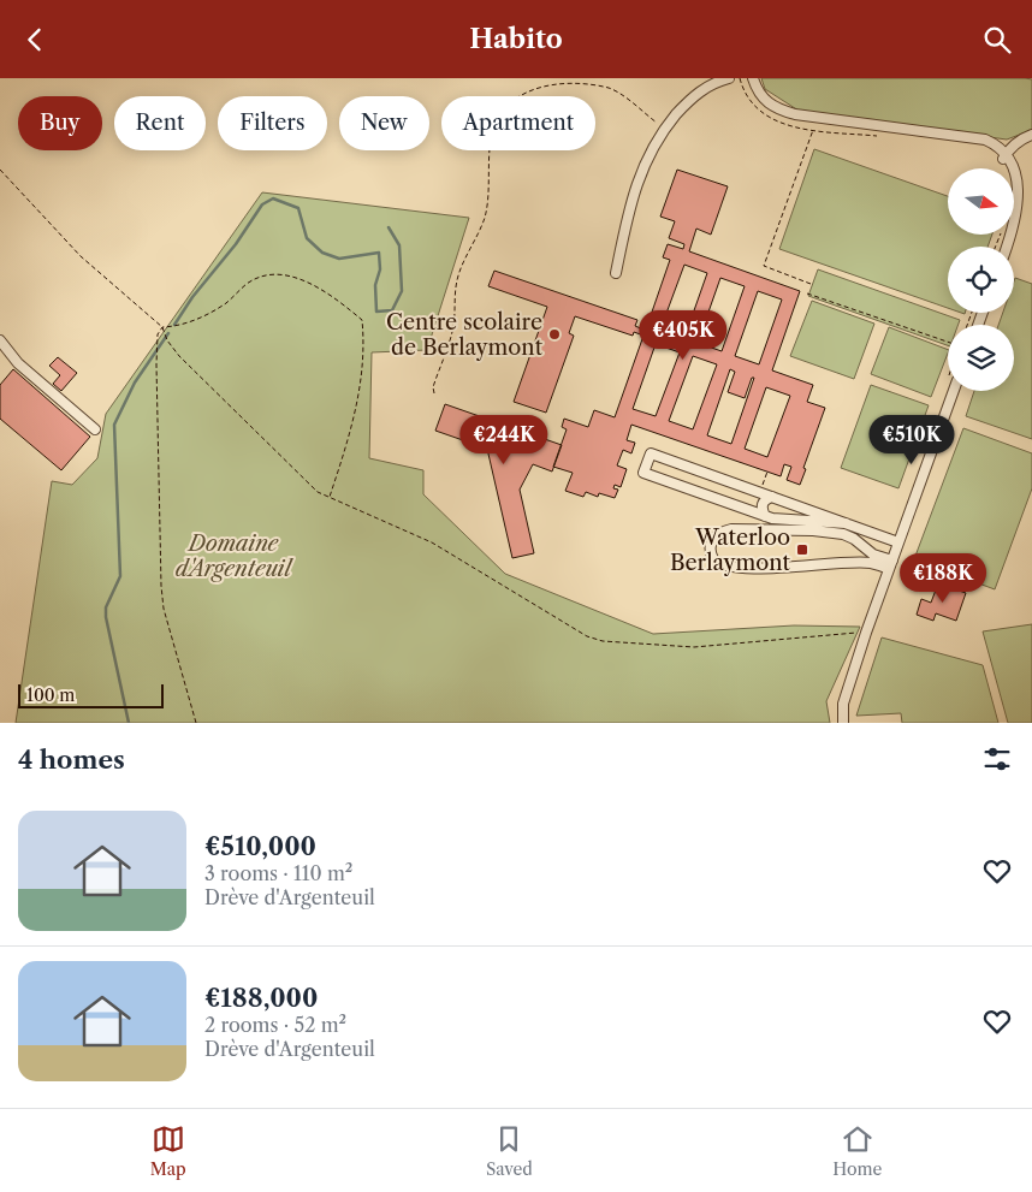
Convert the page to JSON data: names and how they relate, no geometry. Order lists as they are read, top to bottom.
{
  "parks": ["Domaine d'Argenteuil"],
  "places": {
    "other": ["Centre scolaire de Berlaymont"],
    "transit": ["Waterloo Berlaymont"]
  },
  "scale_bar": "100 m",
  "north": "right",
  "page": {
    "header": "Habito",
    "chip": [
      "Buy",
      "Rent",
      "Filters",
      "New",
      "Apartment"
    ],
    "price": [
      "€405K",
      "€244K",
      "€510K",
      "€188K"
    ],
    "scale": "100 m",
    "heading": "4 homes",
    "list": [
      {
        "name": "€510,000",
        "note": "3 rooms · 110 m² · Drève d'Argenteuil"
      },
      {
        "name": "€188,000",
        "note": "2 rooms · 52 m² · Drève d'Argenteuil"
      }
    ],
    "tabs": ["Map", "Saved", "Home"]
  }
}
